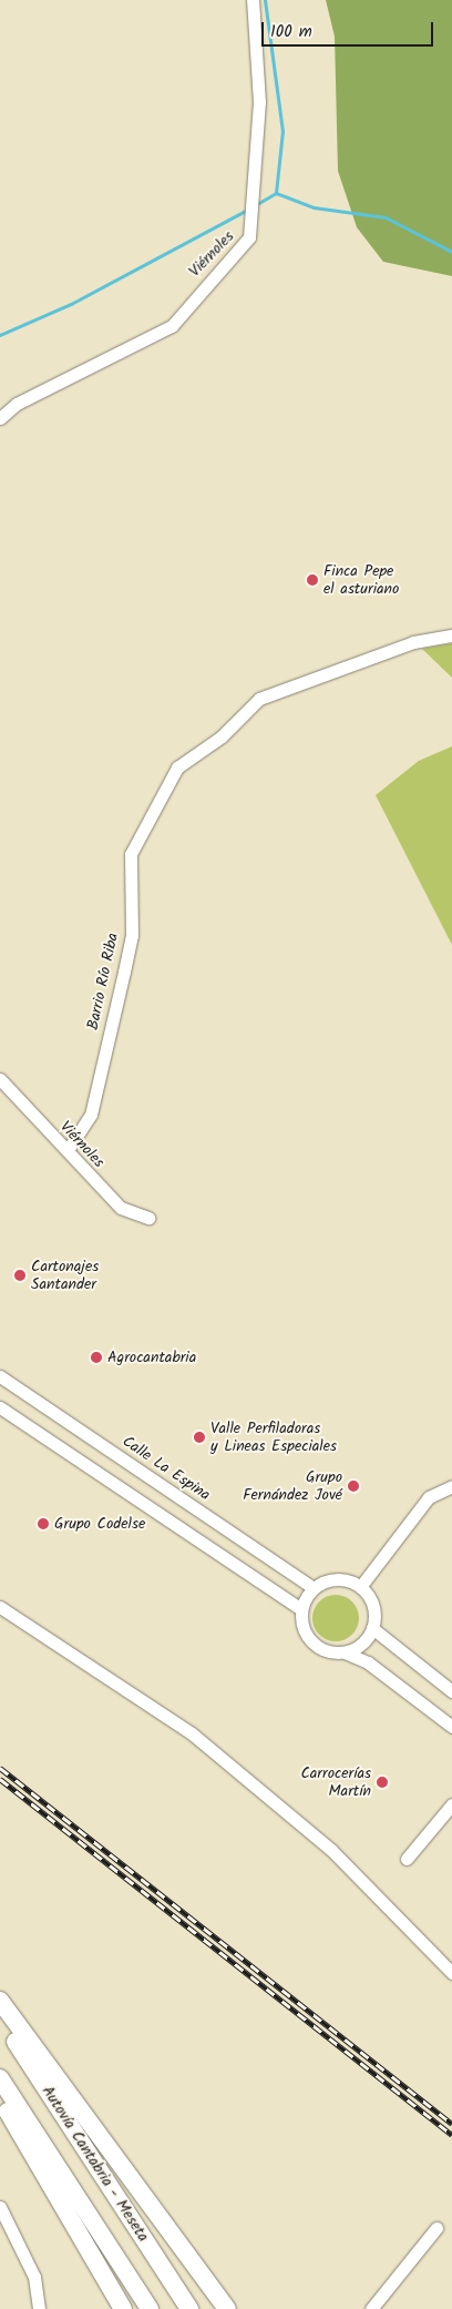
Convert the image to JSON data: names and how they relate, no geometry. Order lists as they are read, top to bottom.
{
  "streets": {
    "highway": ["Autovía Cantabria - Meseta"],
    "street": ["Viérnoles", "Barrio Río Riba", "Calle La Espina"]
  },
  "crossings": [
    ["Viérnoles", "Barrio Río Riba"]
  ],
  "places": [
    "Finca Pepe el asturiano",
    "Cartonajes Santander",
    "Agrocantabria",
    "Valle Perfiladoras y Lineas Especiales",
    "Grupo Fernández Jové",
    "Grupo Codelse",
    "Carrocerías Martín"
  ],
  "scale_bar": "100 m"
}
